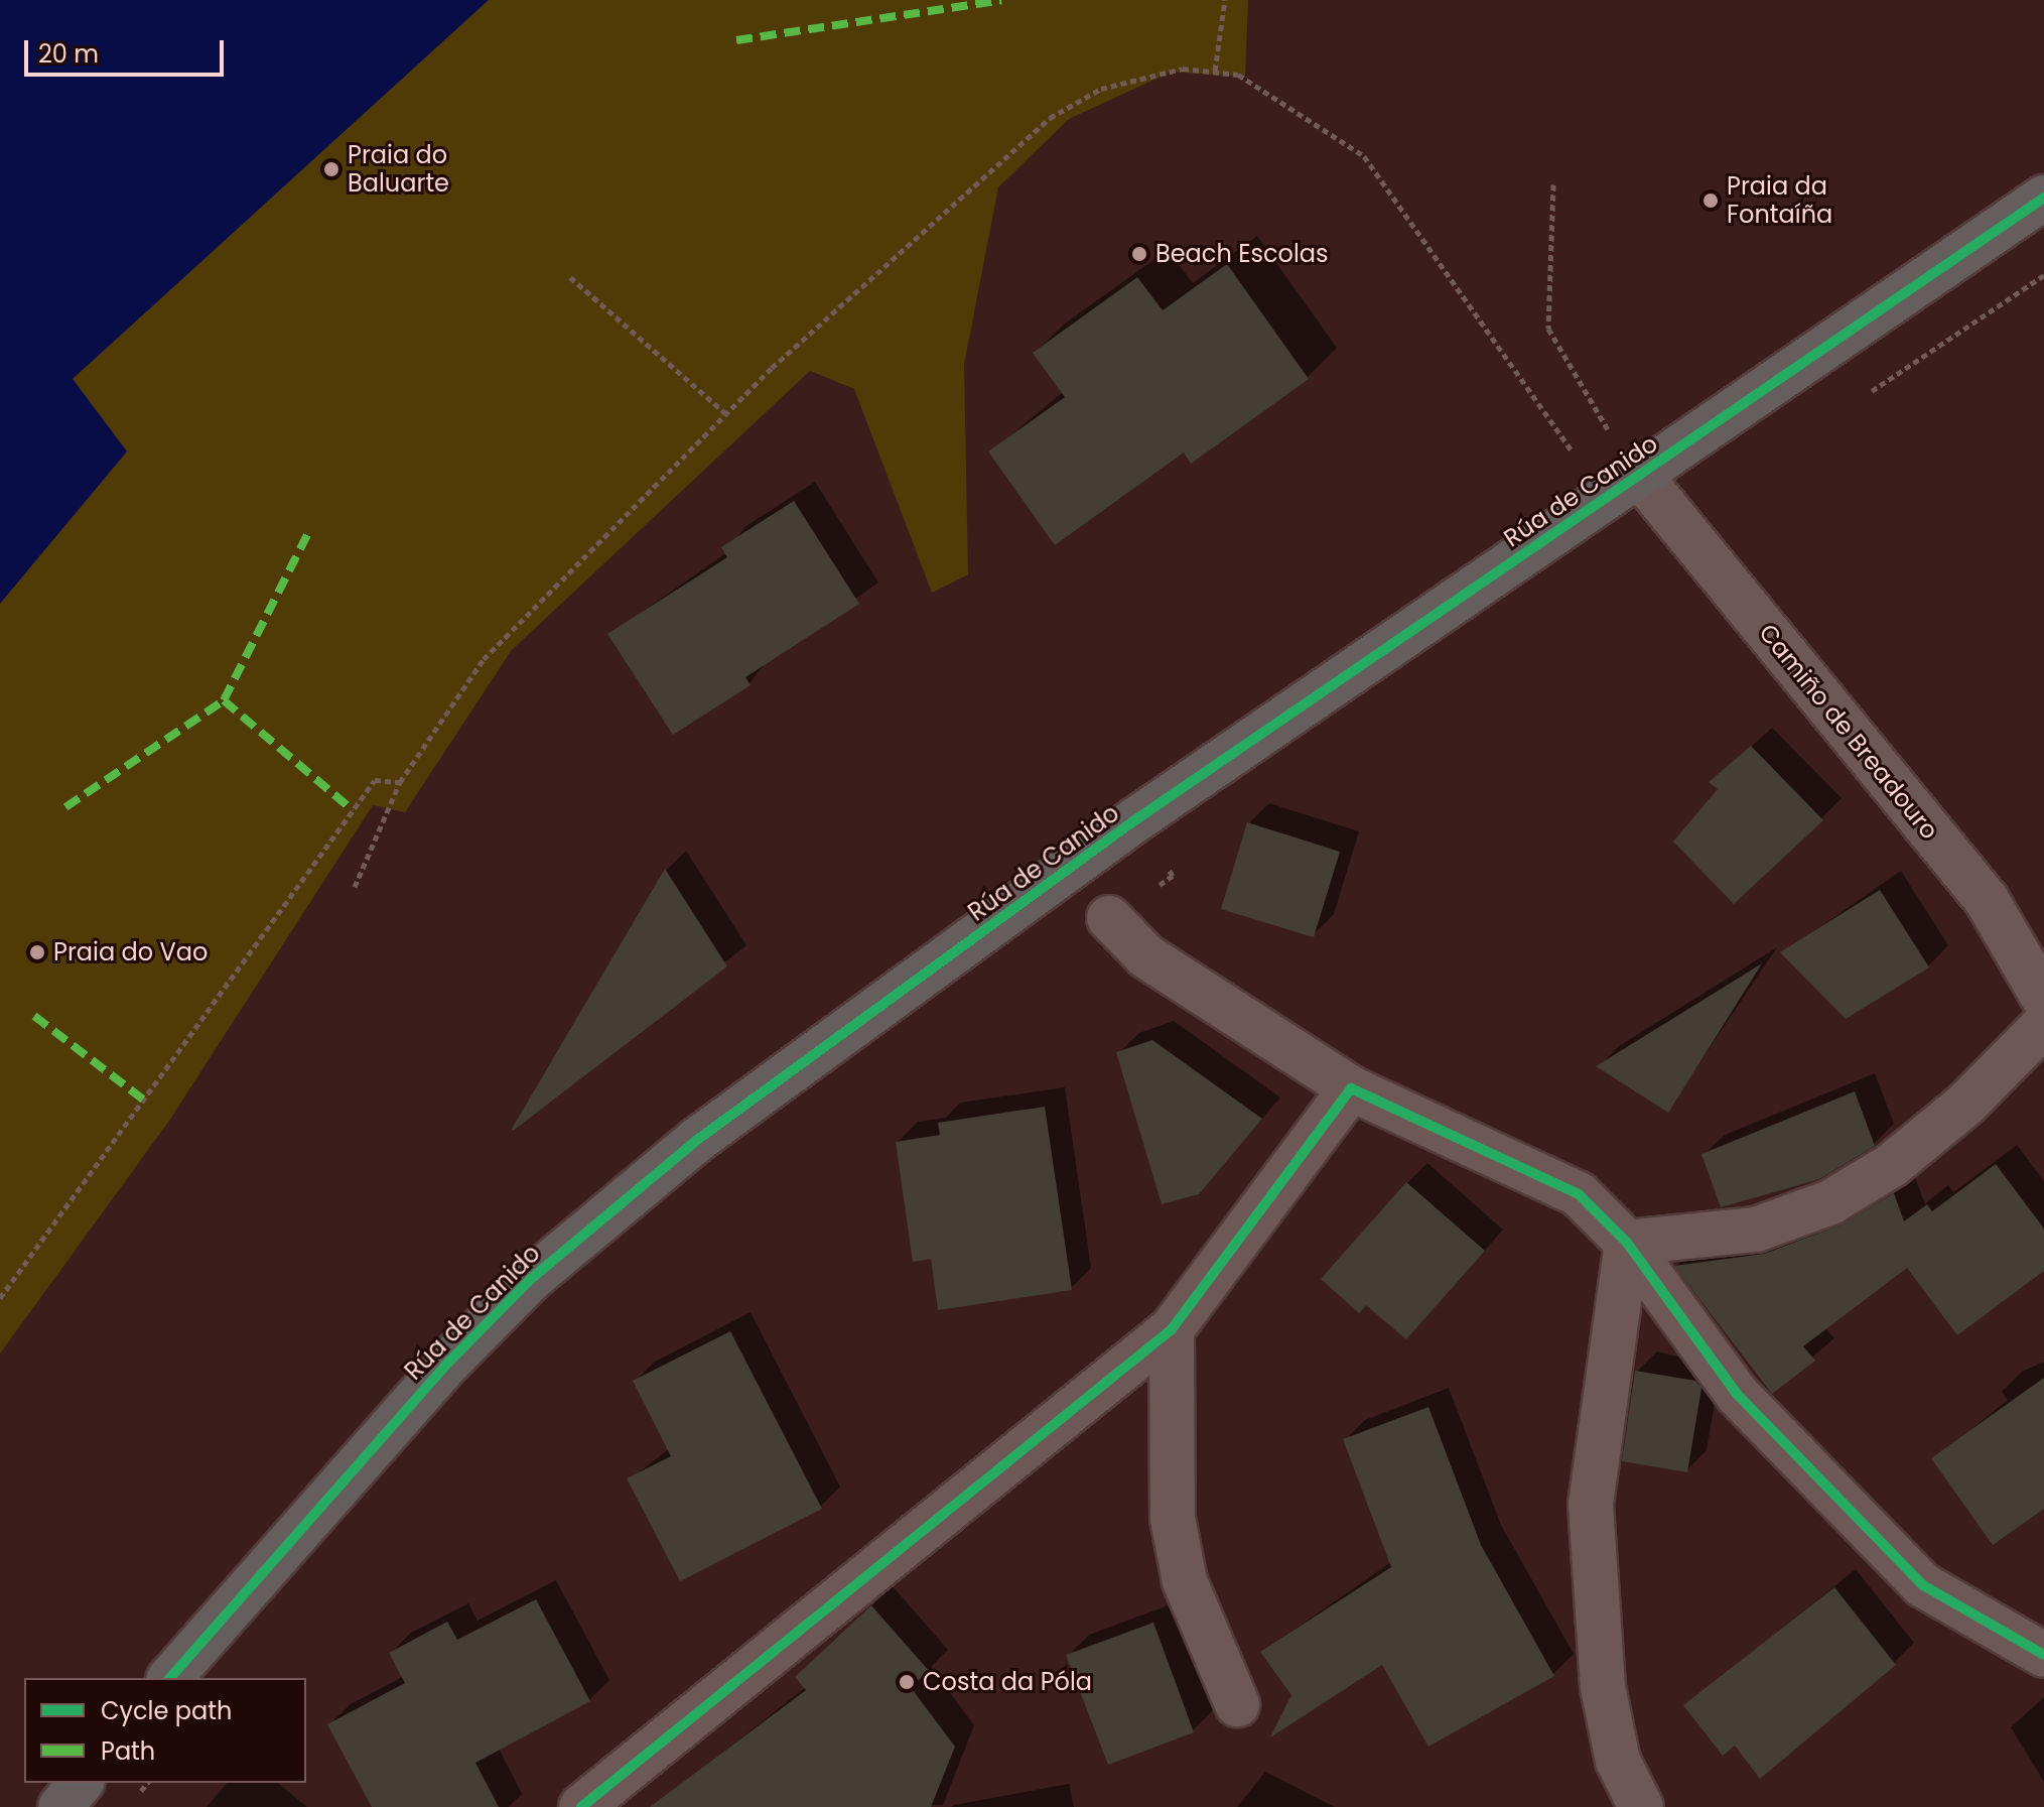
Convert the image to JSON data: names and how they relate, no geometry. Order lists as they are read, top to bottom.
{
  "streets": {
    "main road": ["Rúa de Canido"],
    "street": ["Camiño de Breadouro"]
  },
  "crossings": [
    ["Rúa de Canido", "Camiño de Breadouro"]
  ],
  "places": [
    "Praia do Baluarte",
    "Praia da Fontaíña",
    "Beach Escolas",
    "Praia do Vao",
    "Costa da Póla"
  ],
  "legend": ["Cycle path", "Path"],
  "scale_bar": "20 m"
}
